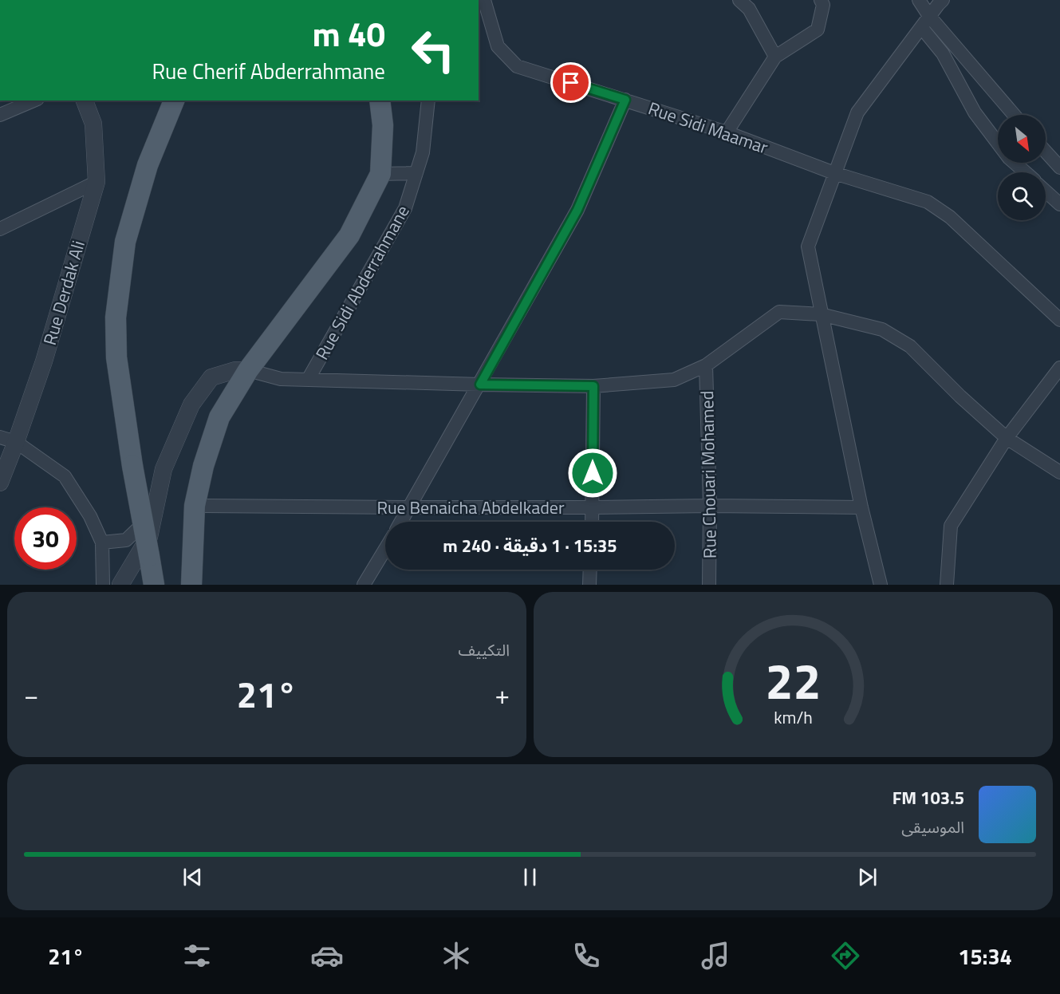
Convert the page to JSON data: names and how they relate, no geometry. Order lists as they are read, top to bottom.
{
  "streets": {
    "street": [
      "Rue Sidi Maamar",
      "Rue Sidi Abderrahmane",
      "Rue Derdak Ali",
      "Rue Chouari Mohamed",
      "Rue Benaicha Abdelkader"
    ]
  },
  "crossings": [
    ["Rue Chouari Mohamed", "Rue Benaicha Abdelkader"]
  ],
  "north": "bottom right",
  "page": {
    "turn": ["40 m", "Rue Cherif Abderrahmane"],
    "limit": "30",
    "trip": "15:35 · 1 دقيقة · 240 m",
    "tile": "التكييف",
    "heat": ["−", "21°", "+"],
    "song": ["103.5 FM", "الموسيقى"],
    "tabs": ["15:34", "21°"],
    "gauge": ["22", "km/h"]
  }
}
